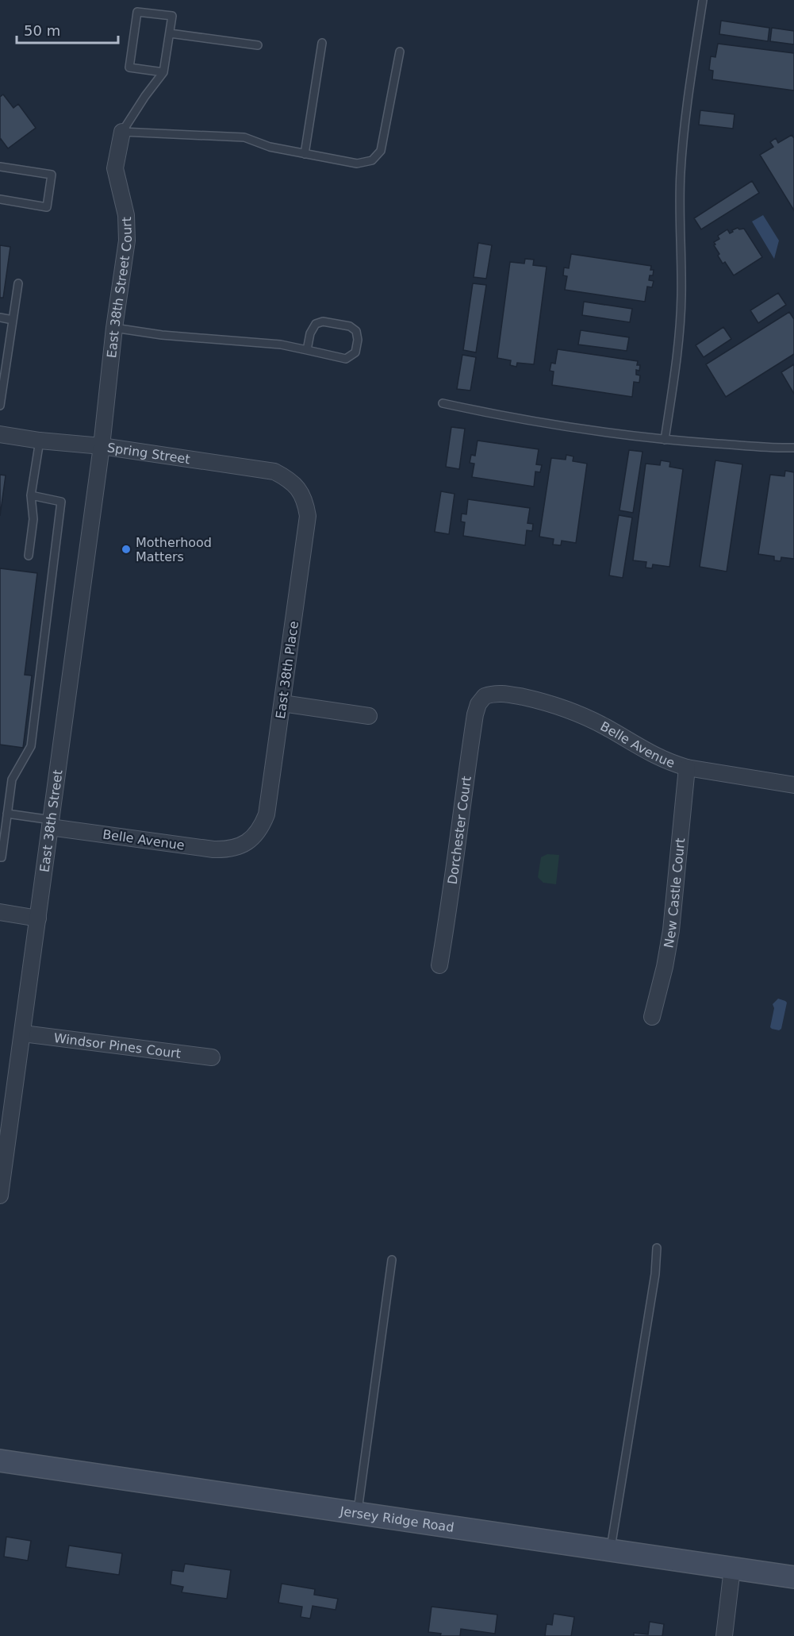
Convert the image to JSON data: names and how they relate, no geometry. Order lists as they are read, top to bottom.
{
  "streets": {
    "main road": ["Jersey Ridge Road"],
    "street": [
      "East 38th Street Court",
      "Spring Street",
      "East 38th Place",
      "Belle Avenue",
      "East 38th Street",
      "Dorchester Court",
      "New Castle Court",
      "Windsor Pines Court"
    ]
  },
  "crossings": [
    ["East 38th Street Court", "Spring Street"],
    ["East 38th Street Court", "East 38th Street"],
    ["Spring Street", "East 38th Place"],
    ["Spring Street", "East 38th Street"],
    ["East 38th Place", "Belle Avenue"],
    ["Belle Avenue", "East 38th Street"],
    ["Belle Avenue", "Dorchester Court"],
    ["Belle Avenue", "New Castle Court"],
    ["East 38th Street", "Windsor Pines Court"]
  ],
  "places": ["Motherhood Matters"],
  "scale_bar": "50 m"
}
